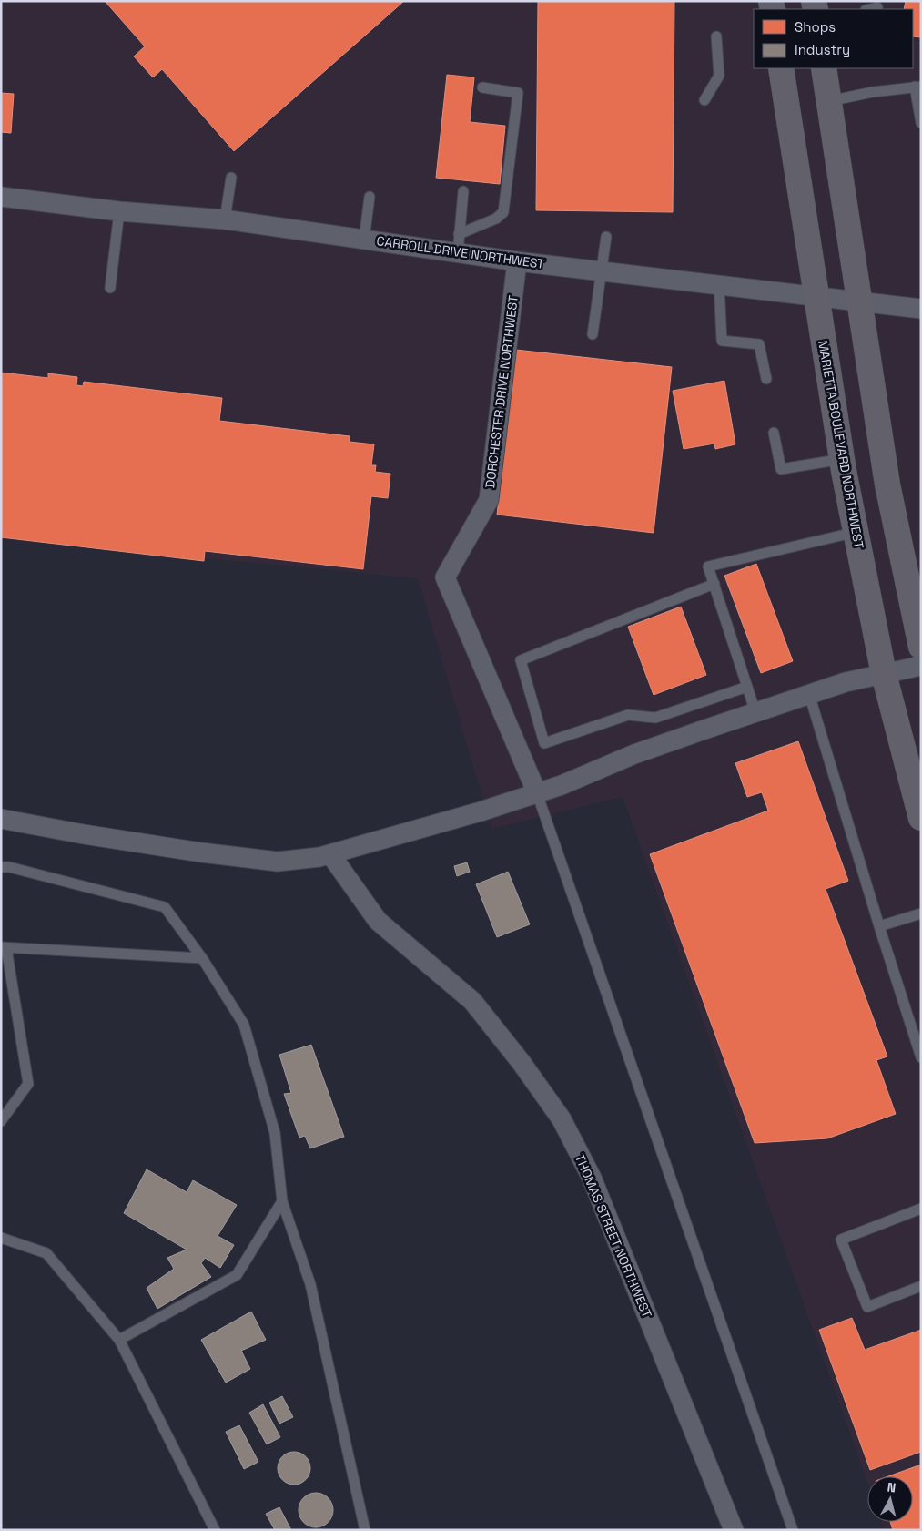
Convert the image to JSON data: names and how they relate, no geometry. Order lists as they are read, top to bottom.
{
  "streets": {
    "main road": ["MARIETTA BOULEVARD NORTHWEST"],
    "street": ["CARROLL DRIVE NORTHWEST", "DORCHESTER DRIVE NORTHWEST", "THOMAS STREET NORTHWEST"]
  },
  "crossings": [
    ["CARROLL DRIVE NORTHWEST", "DORCHESTER DRIVE NORTHWEST"],
    ["CARROLL DRIVE NORTHWEST", "MARIETTA BOULEVARD NORTHWEST"]
  ],
  "legend": ["Shops", "Industry"],
  "north": "top"
}
